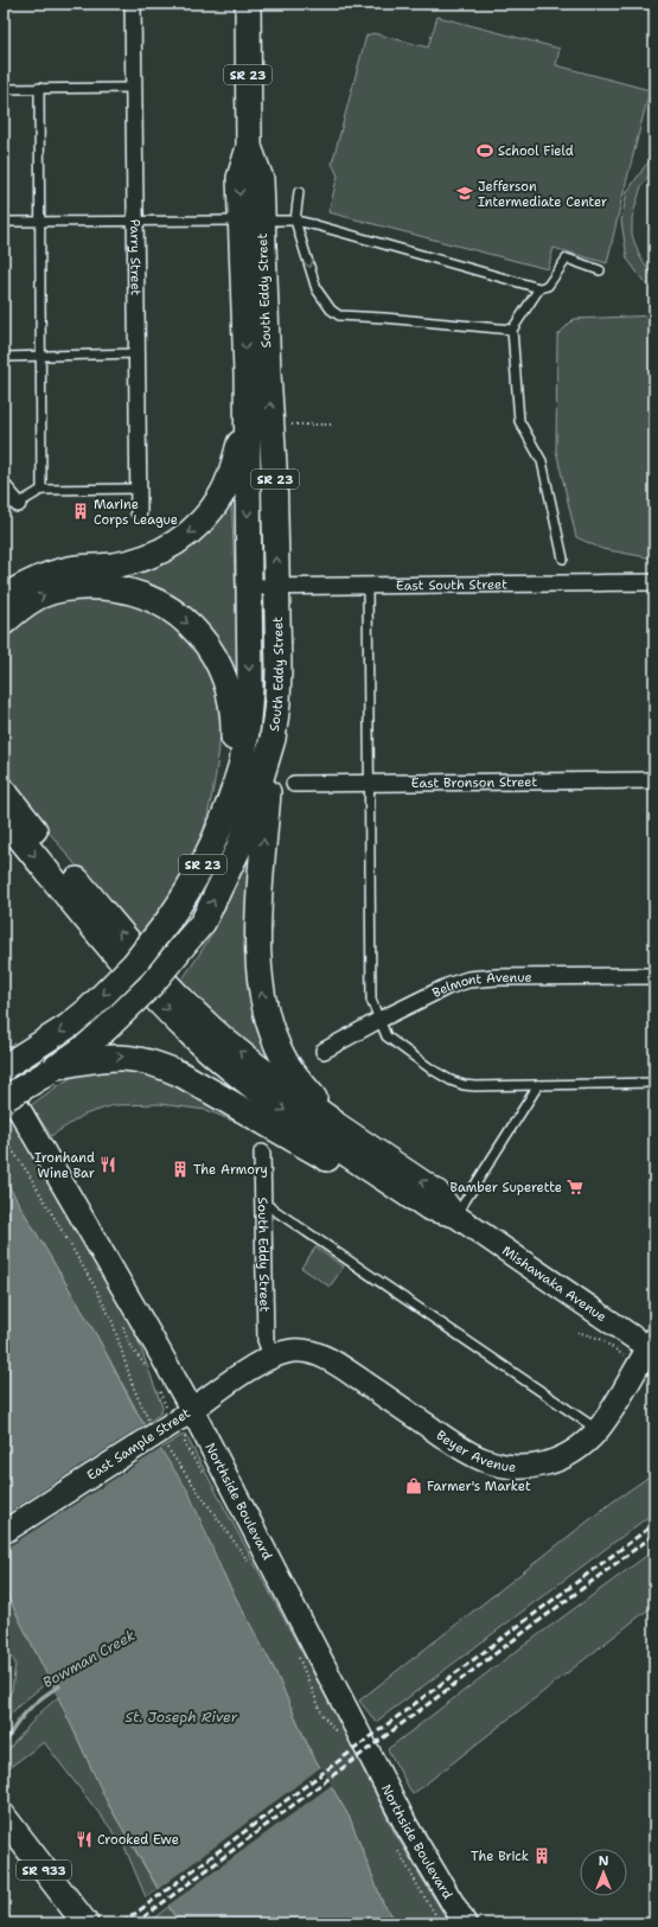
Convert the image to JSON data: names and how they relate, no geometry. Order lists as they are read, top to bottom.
{
  "streets": {
    "main road": ["SR 23", "South Eddy Street", "SR 933"],
    "street": [
      "Parry Street",
      "East South Street",
      "East Bronson Street",
      "Belmont Avenue",
      "Mishawaka Avenue",
      "East Sample Street",
      "Beyer Avenue",
      "Northside Boulevard"
    ]
  },
  "crossings": [
    ["South Eddy Street", "East South Street"],
    ["South Eddy Street", "East Sample Street"],
    ["South Eddy Street", "Beyer Avenue"],
    ["Mishawaka Avenue", "Beyer Avenue"],
    ["East Sample Street", "Beyer Avenue"],
    ["East Sample Street", "Northside Boulevard"]
  ],
  "one_way": ["Mishawaka Avenue"],
  "water": ["Bowman Creek", "St. Joseph River"],
  "places": {
    "sports": ["School Field"],
    "school or university": ["Jefferson Intermediate Center"],
    "building": ["Marine Corps League", "The Armory", "The Brick"],
    "restaurant": ["Ironhand Wine Bar", "Crooked Ewe"],
    "supermarket": ["Bamber Superette"],
    "shop": ["Farmer's Market"]
  },
  "north": "top"
}
